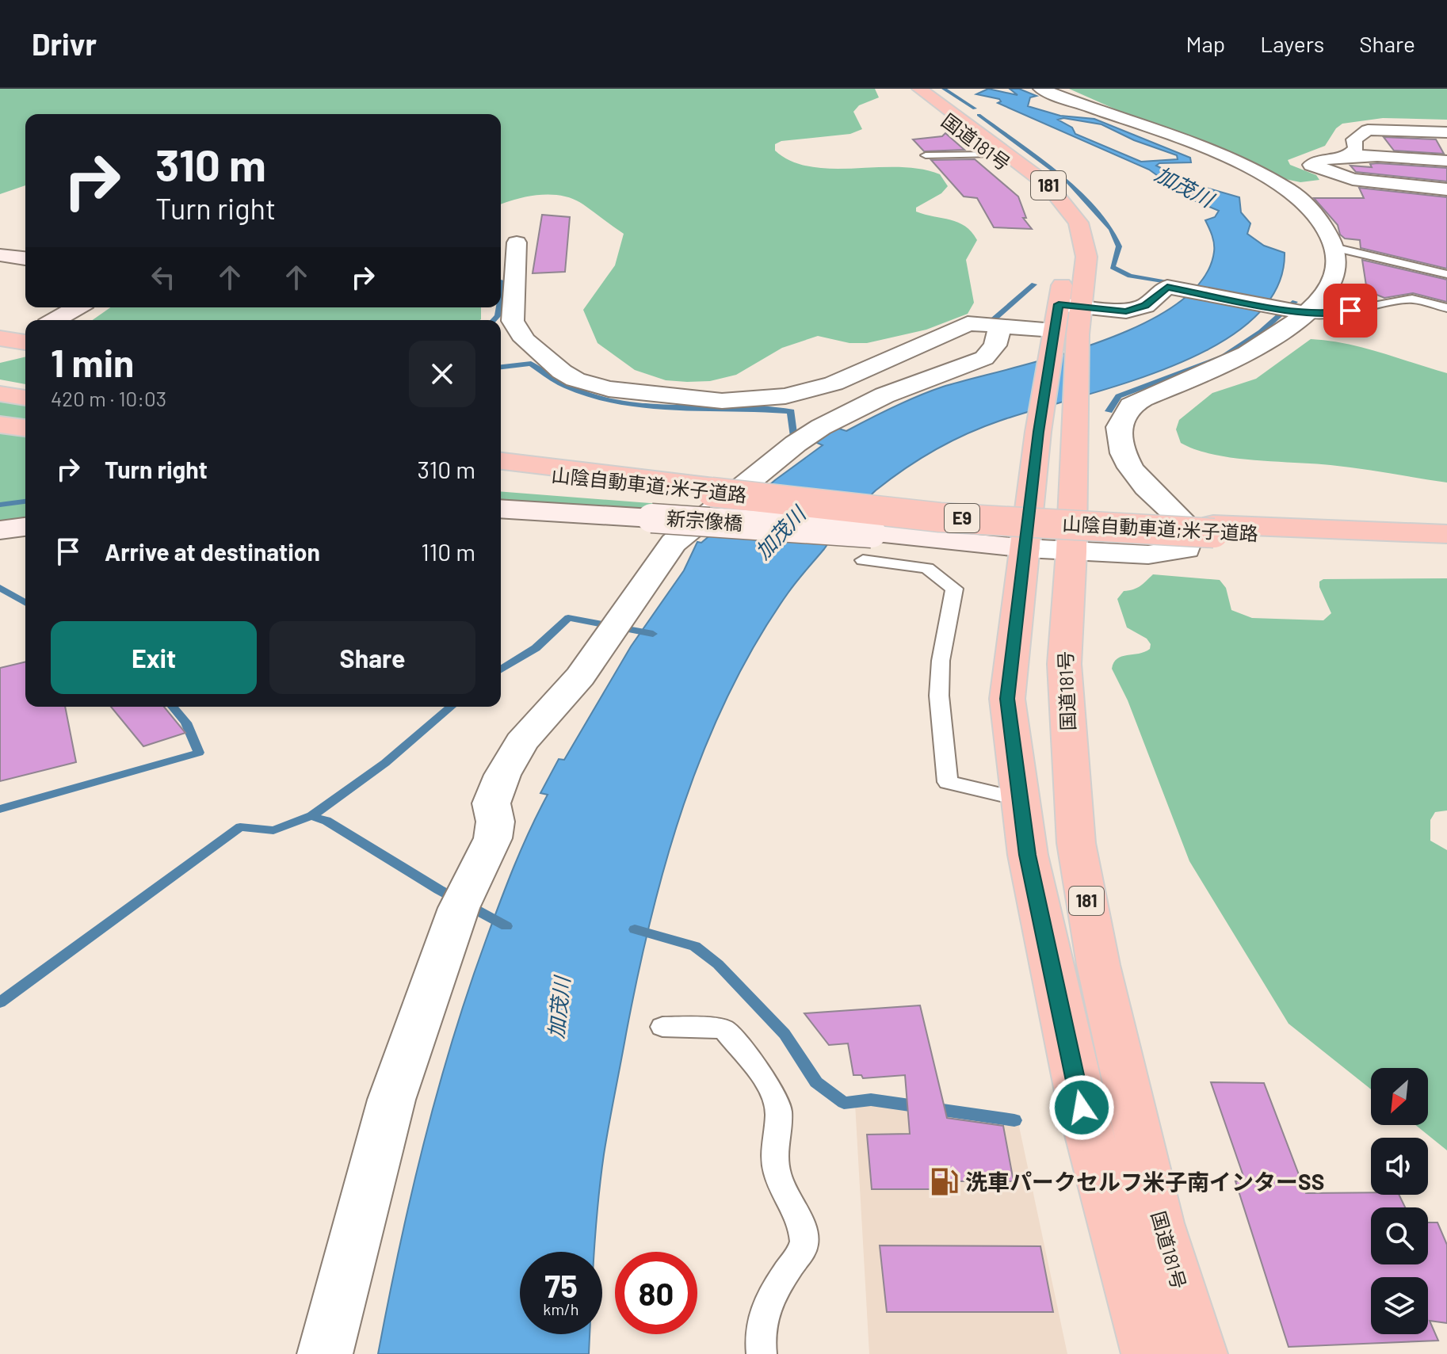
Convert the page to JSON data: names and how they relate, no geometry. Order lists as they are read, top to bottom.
{
  "streets": {
    "highway": [
      "国道181号",
      "181",
      "山陰自動車道;米子道路",
      "E9"
    ],
    "street": ["新宗像橋"]
  },
  "crossings": [
    ["国道181号", "新宗像橋"]
  ],
  "water": ["加茂川"],
  "places": {
    "fuel station": ["洗車パークセルフ米子南インターSS"]
  },
  "north": "bottom left",
  "page": {
    "header": "Drivr",
    "nav": ["Map", "Layers", "Share"],
    "turn": ["310 m", "Turn right"],
    "heading": ["1 min", "420 m · 10:03"],
    "list": [
      {
        "name": "Turn right",
        "value": "310 m"
      },
      {
        "name": "Arrive at destination",
        "value": "110 m"
      }
    ],
    "buttons": ["Exit", "Share"],
    "speed": "75 km/h",
    "limit": "80"
  }
}
